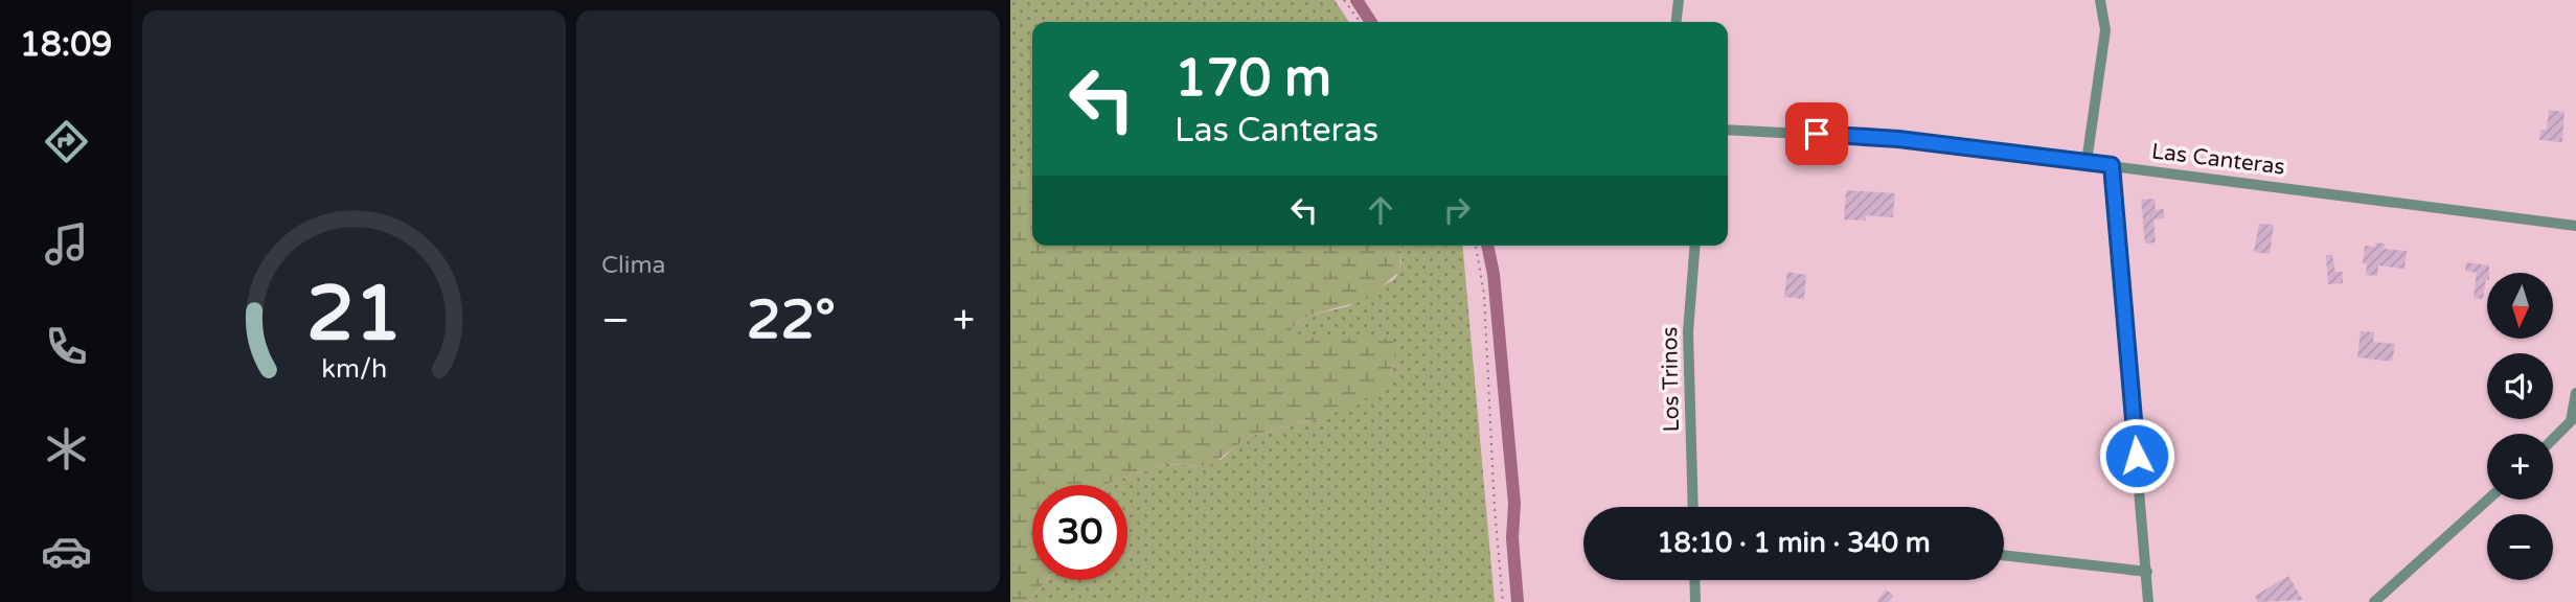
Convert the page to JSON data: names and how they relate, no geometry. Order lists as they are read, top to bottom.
{
  "streets": {
    "street": ["Las Canteras", "Los Trinos"]
  },
  "north": "bottom",
  "page": {
    "tabs": "18:09",
    "tile": "Clima",
    "turn": ["170 m", "Las Canteras"],
    "map_buttons": ["+", "−"],
    "heat": ["−", "22°", "+"],
    "limit": "30",
    "trip": "18:10 · 1 min · 340 m",
    "gauge": ["21", "km/h"]
  }
}
